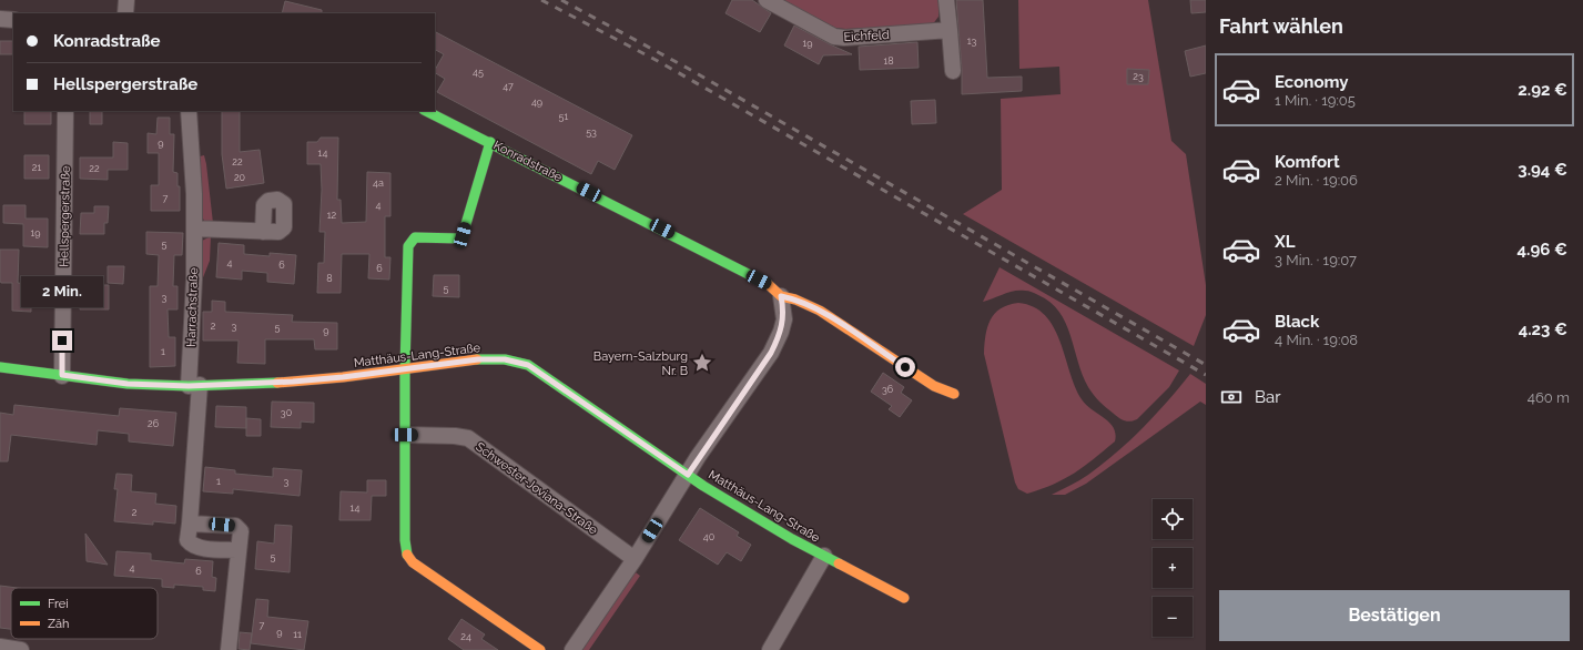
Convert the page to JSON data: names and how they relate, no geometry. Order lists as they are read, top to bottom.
{
  "streets": {
    "street": [
      "Eichfeld",
      "Konradstraße",
      "Hellspergerstraße",
      "Harrachstraße",
      "Matthäus-Lang-Straße",
      "Schwester-Joviana-Straße"
    ]
  },
  "crossings": [
    ["Hellspergerstraße", "Matthäus-Lang-Straße"],
    ["Harrachstraße", "Matthäus-Lang-Straße"]
  ],
  "places": {
    "place": ["Bayern-Salzburg Nr. B"]
  },
  "house_numbers": [
    "13",
    "19",
    "18",
    "45",
    "23",
    "47",
    "49",
    "51",
    "53",
    "9",
    "14",
    "22",
    "21",
    "22",
    "20",
    "4a",
    "7",
    "4",
    "12",
    "19",
    "5",
    "4",
    "6",
    "6",
    "8",
    "5",
    "3",
    "2",
    "3",
    "5",
    "9",
    "1",
    "36",
    "30",
    "26",
    "1",
    "3",
    "14",
    "2",
    "40",
    "5",
    "4",
    "6",
    "7",
    "9",
    "11",
    "24"
  ],
  "legend": ["Frei", "Zäh"],
  "page": {
    "heading": "Fahrt wählen",
    "banner": ["Konradstraße", "Hellspergerstraße"],
    "list": [
      {
        "name": "Economy",
        "note": "1 Min. · 19:05",
        "value": "2.92 €"
      },
      {
        "name": "Komfort",
        "note": "2 Min. · 19:06",
        "value": "3.94 €"
      },
      {
        "name": "XL",
        "note": "3 Min. · 19:07",
        "value": "4.96 €"
      },
      {
        "name": "Black",
        "note": "4 Min. · 19:08",
        "value": "4.23 €"
      }
    ],
    "bubble": "2 Min.",
    "pay": ["Bar", "460 m"],
    "map_buttons": ["+", "−"],
    "buttons": "Bestätigen"
  }
}
